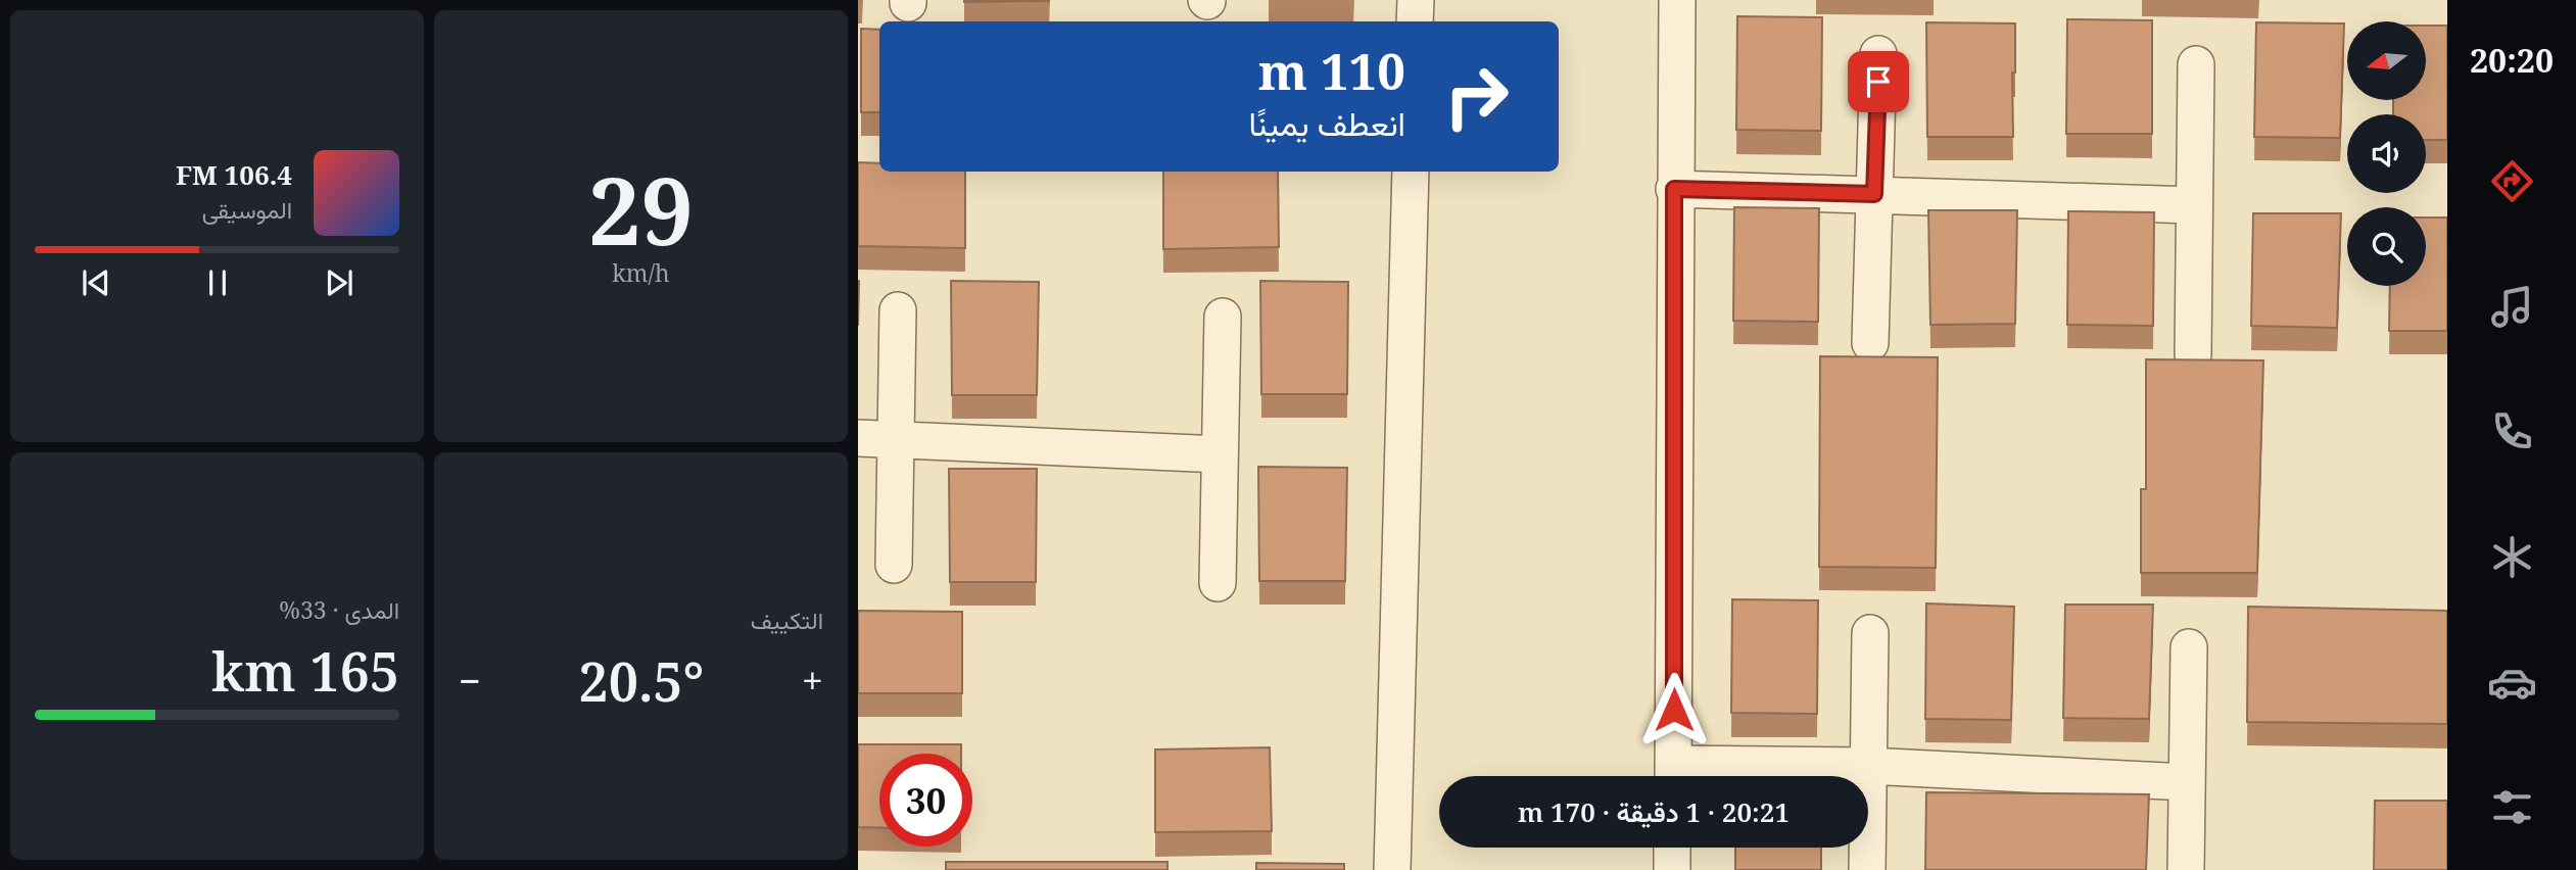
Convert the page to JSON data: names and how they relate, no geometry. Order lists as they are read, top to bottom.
{
  "north": "left",
  "page": {
    "tabs": "20:20",
    "tile": [
      ["29", "km/h"],
      "التكييف",
      ["المدى · 33%", "165 km"]
    ],
    "turn": ["110 m", "انعطف يمينًا"],
    "song": ["106.4 FM", "الموسيقى"],
    "heat": ["−", "20.5°", "+"],
    "limit": "30",
    "trip": "20:21 · 1 دقيقة · 170 m"
  }
}
